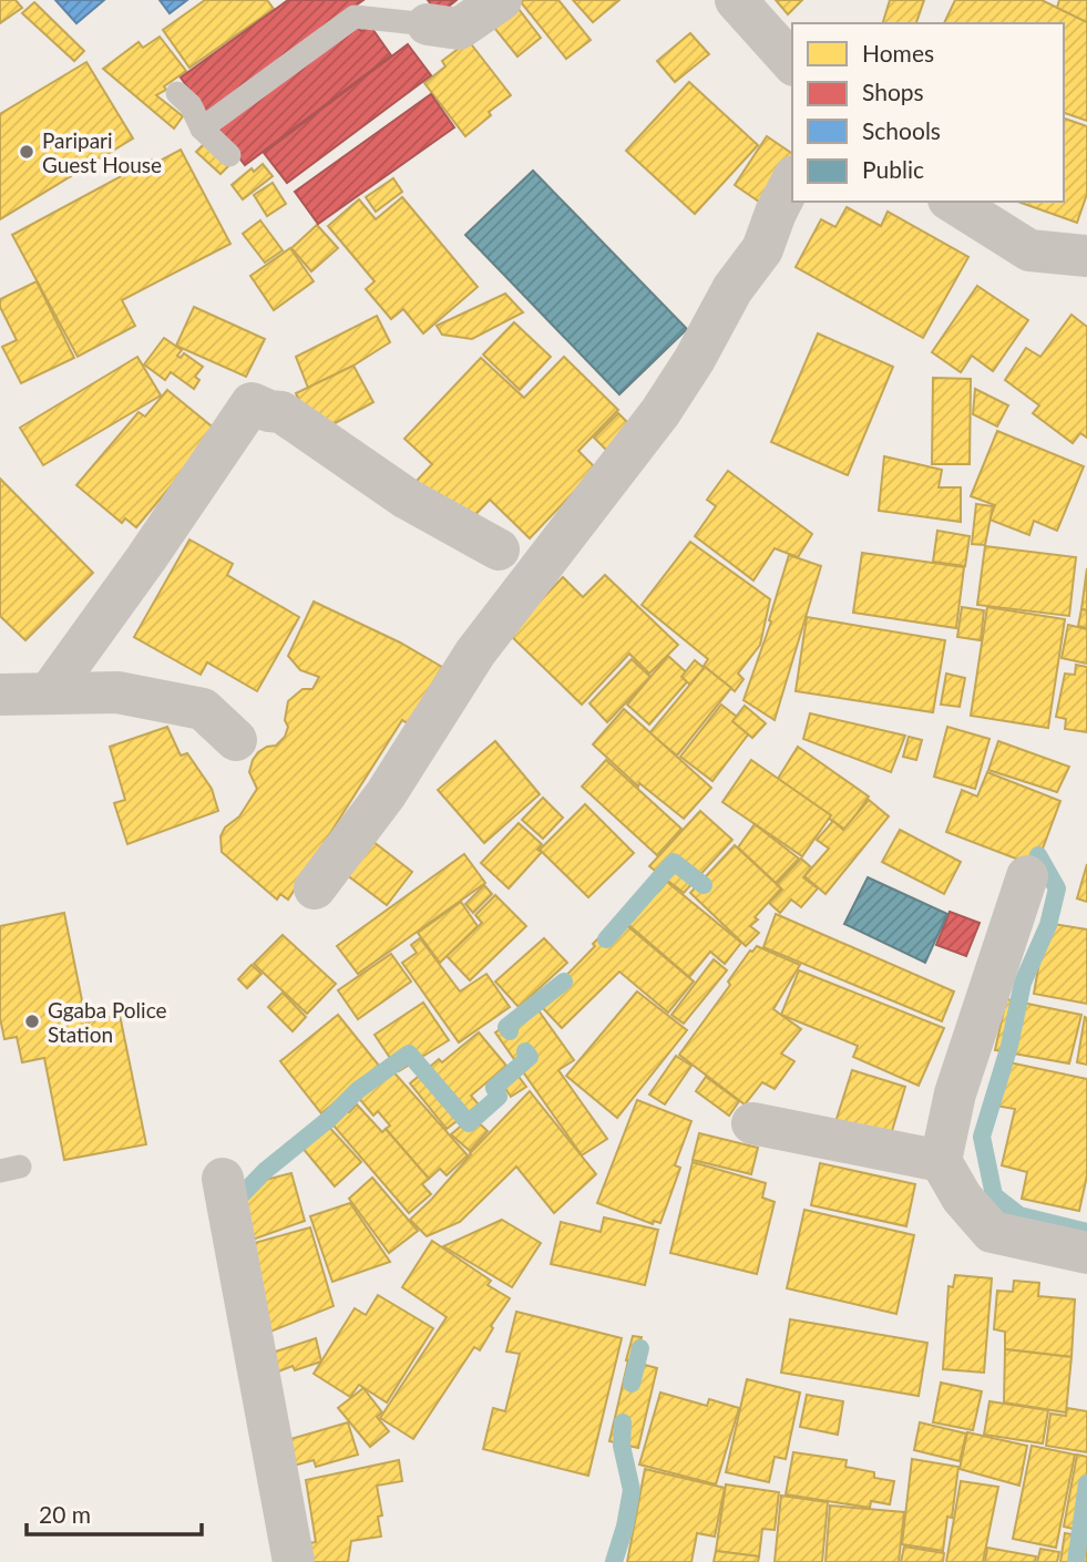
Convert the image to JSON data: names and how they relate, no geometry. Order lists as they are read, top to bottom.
{
  "places": ["Paripari Guest House", "Ggaba Police Station"],
  "legend": [
    "Homes",
    "Shops",
    "Schools",
    "Public"
  ],
  "scale_bar": "20 m"
}
